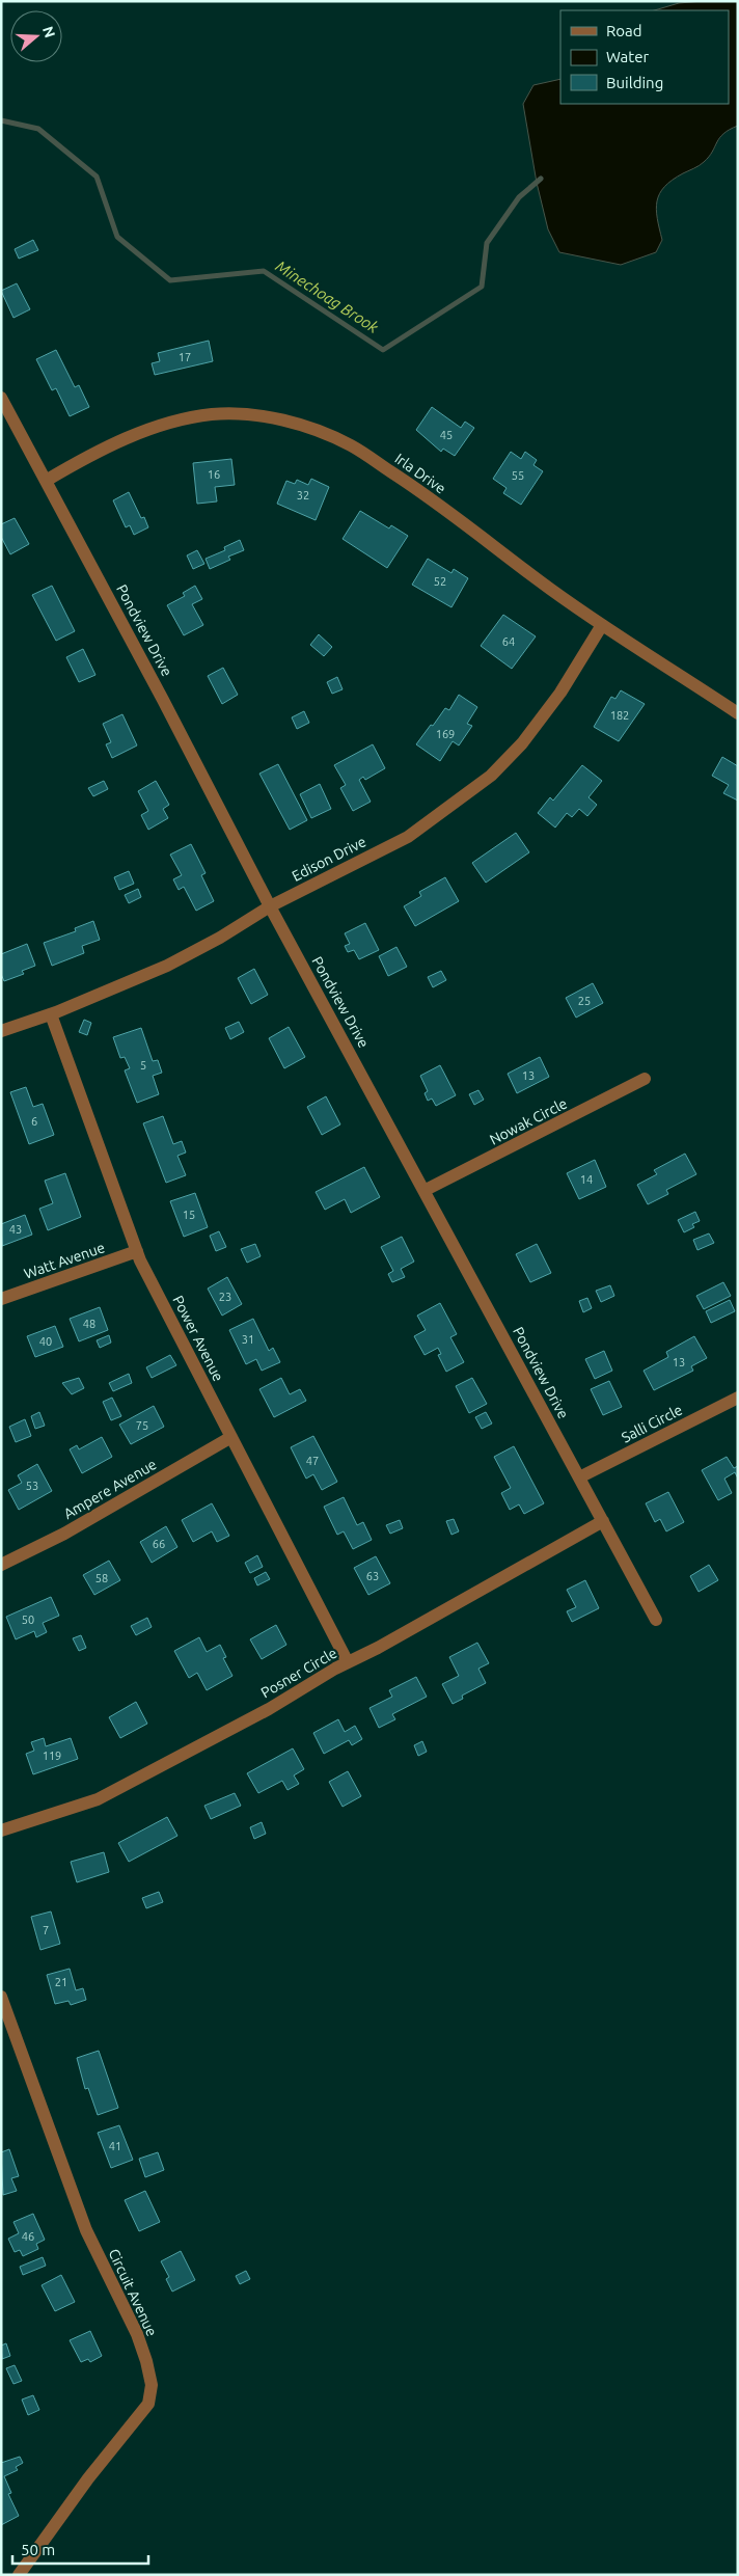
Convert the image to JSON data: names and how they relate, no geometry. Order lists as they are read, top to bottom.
{
  "streets": {
    "street": [
      "Irla Drive",
      "Pondview Drive",
      "Edison Drive",
      "Nowak Circle",
      "Watt Avenue",
      "Power Avenue",
      "Salli Circle",
      "Ampere Avenue",
      "Posner Circle",
      "Circuit Avenue"
    ]
  },
  "crossings": [
    ["Irla Drive", "Pondview Drive"],
    ["Irla Drive", "Edison Drive"],
    ["Pondview Drive", "Edison Drive"],
    ["Pondview Drive", "Nowak Circle"],
    ["Pondview Drive", "Salli Circle"],
    ["Pondview Drive", "Posner Circle"],
    ["Edison Drive", "Power Avenue"],
    ["Watt Avenue", "Power Avenue"],
    ["Power Avenue", "Ampere Avenue"],
    ["Power Avenue", "Posner Circle"]
  ],
  "water": ["Minechoag Brook"],
  "house_numbers": [
    "17",
    "45",
    "16",
    "55",
    "32",
    "52",
    "64",
    "182",
    "169",
    "25",
    "5",
    "13",
    "6",
    "14",
    "15",
    "43",
    "23",
    "48",
    "31",
    "40",
    "13",
    "75",
    "47",
    "53",
    "66",
    "63",
    "58",
    "50",
    "119",
    "7",
    "21",
    "41",
    "46"
  ],
  "legend": ["Road", "Water", "Building"],
  "scale_bar": "50 m",
  "north": "right"
}
